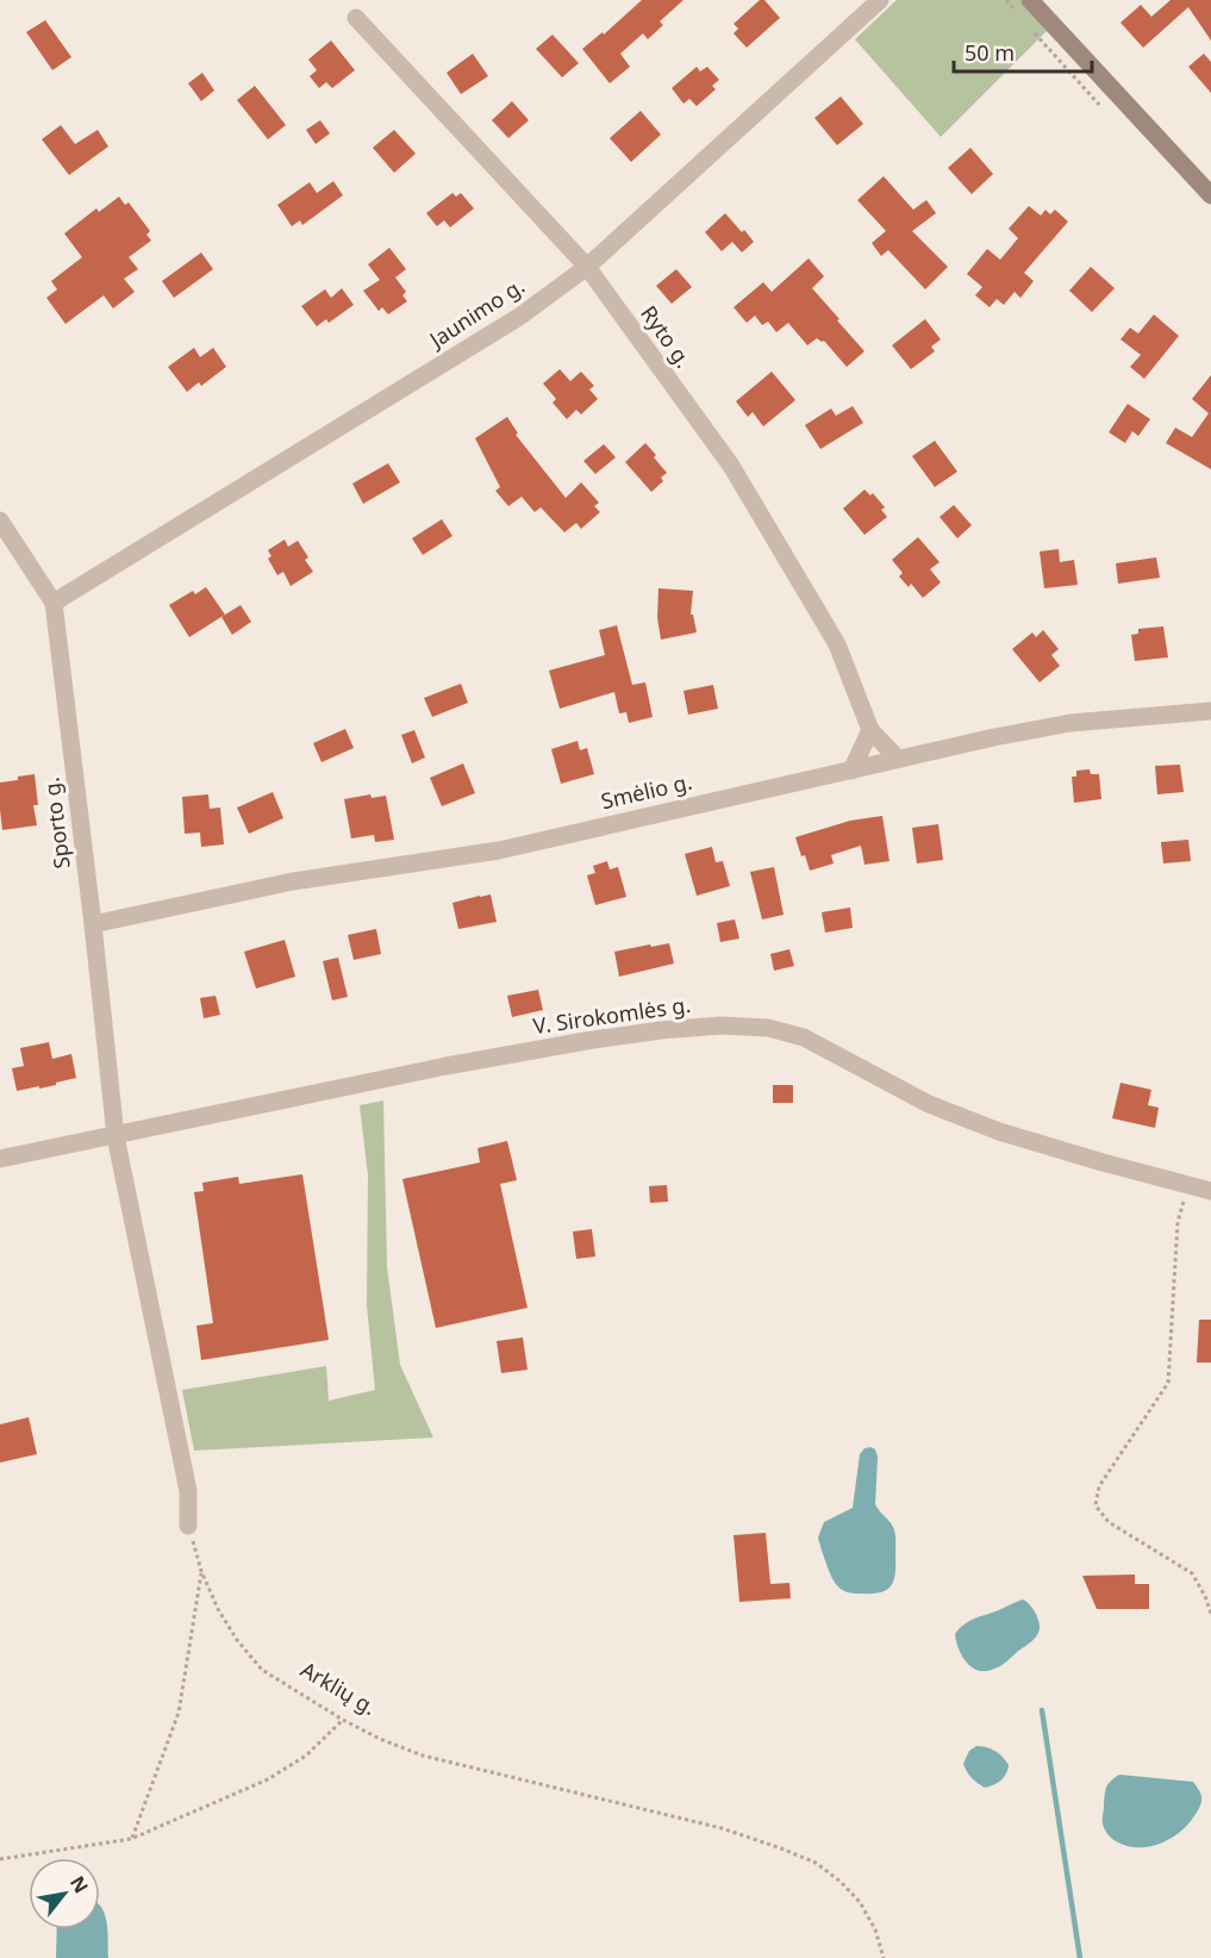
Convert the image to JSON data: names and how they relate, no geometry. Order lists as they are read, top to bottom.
{
  "streets": {
    "street": [
      "Jaunimo g.",
      "Ryto g.",
      "Smėlio g.",
      "Sporto g.",
      "V. Sirokomlės g."
    ],
    "path": ["Arklių g."]
  },
  "crossings": [
    ["Jaunimo g.", "Ryto g."],
    ["Jaunimo g.", "Sporto g."],
    ["Ryto g.", "Smėlio g."],
    ["Smėlio g.", "Sporto g."],
    ["Sporto g.", "V. Sirokomlės g."]
  ],
  "scale_bar": "50 m",
  "north": "top right"
}
